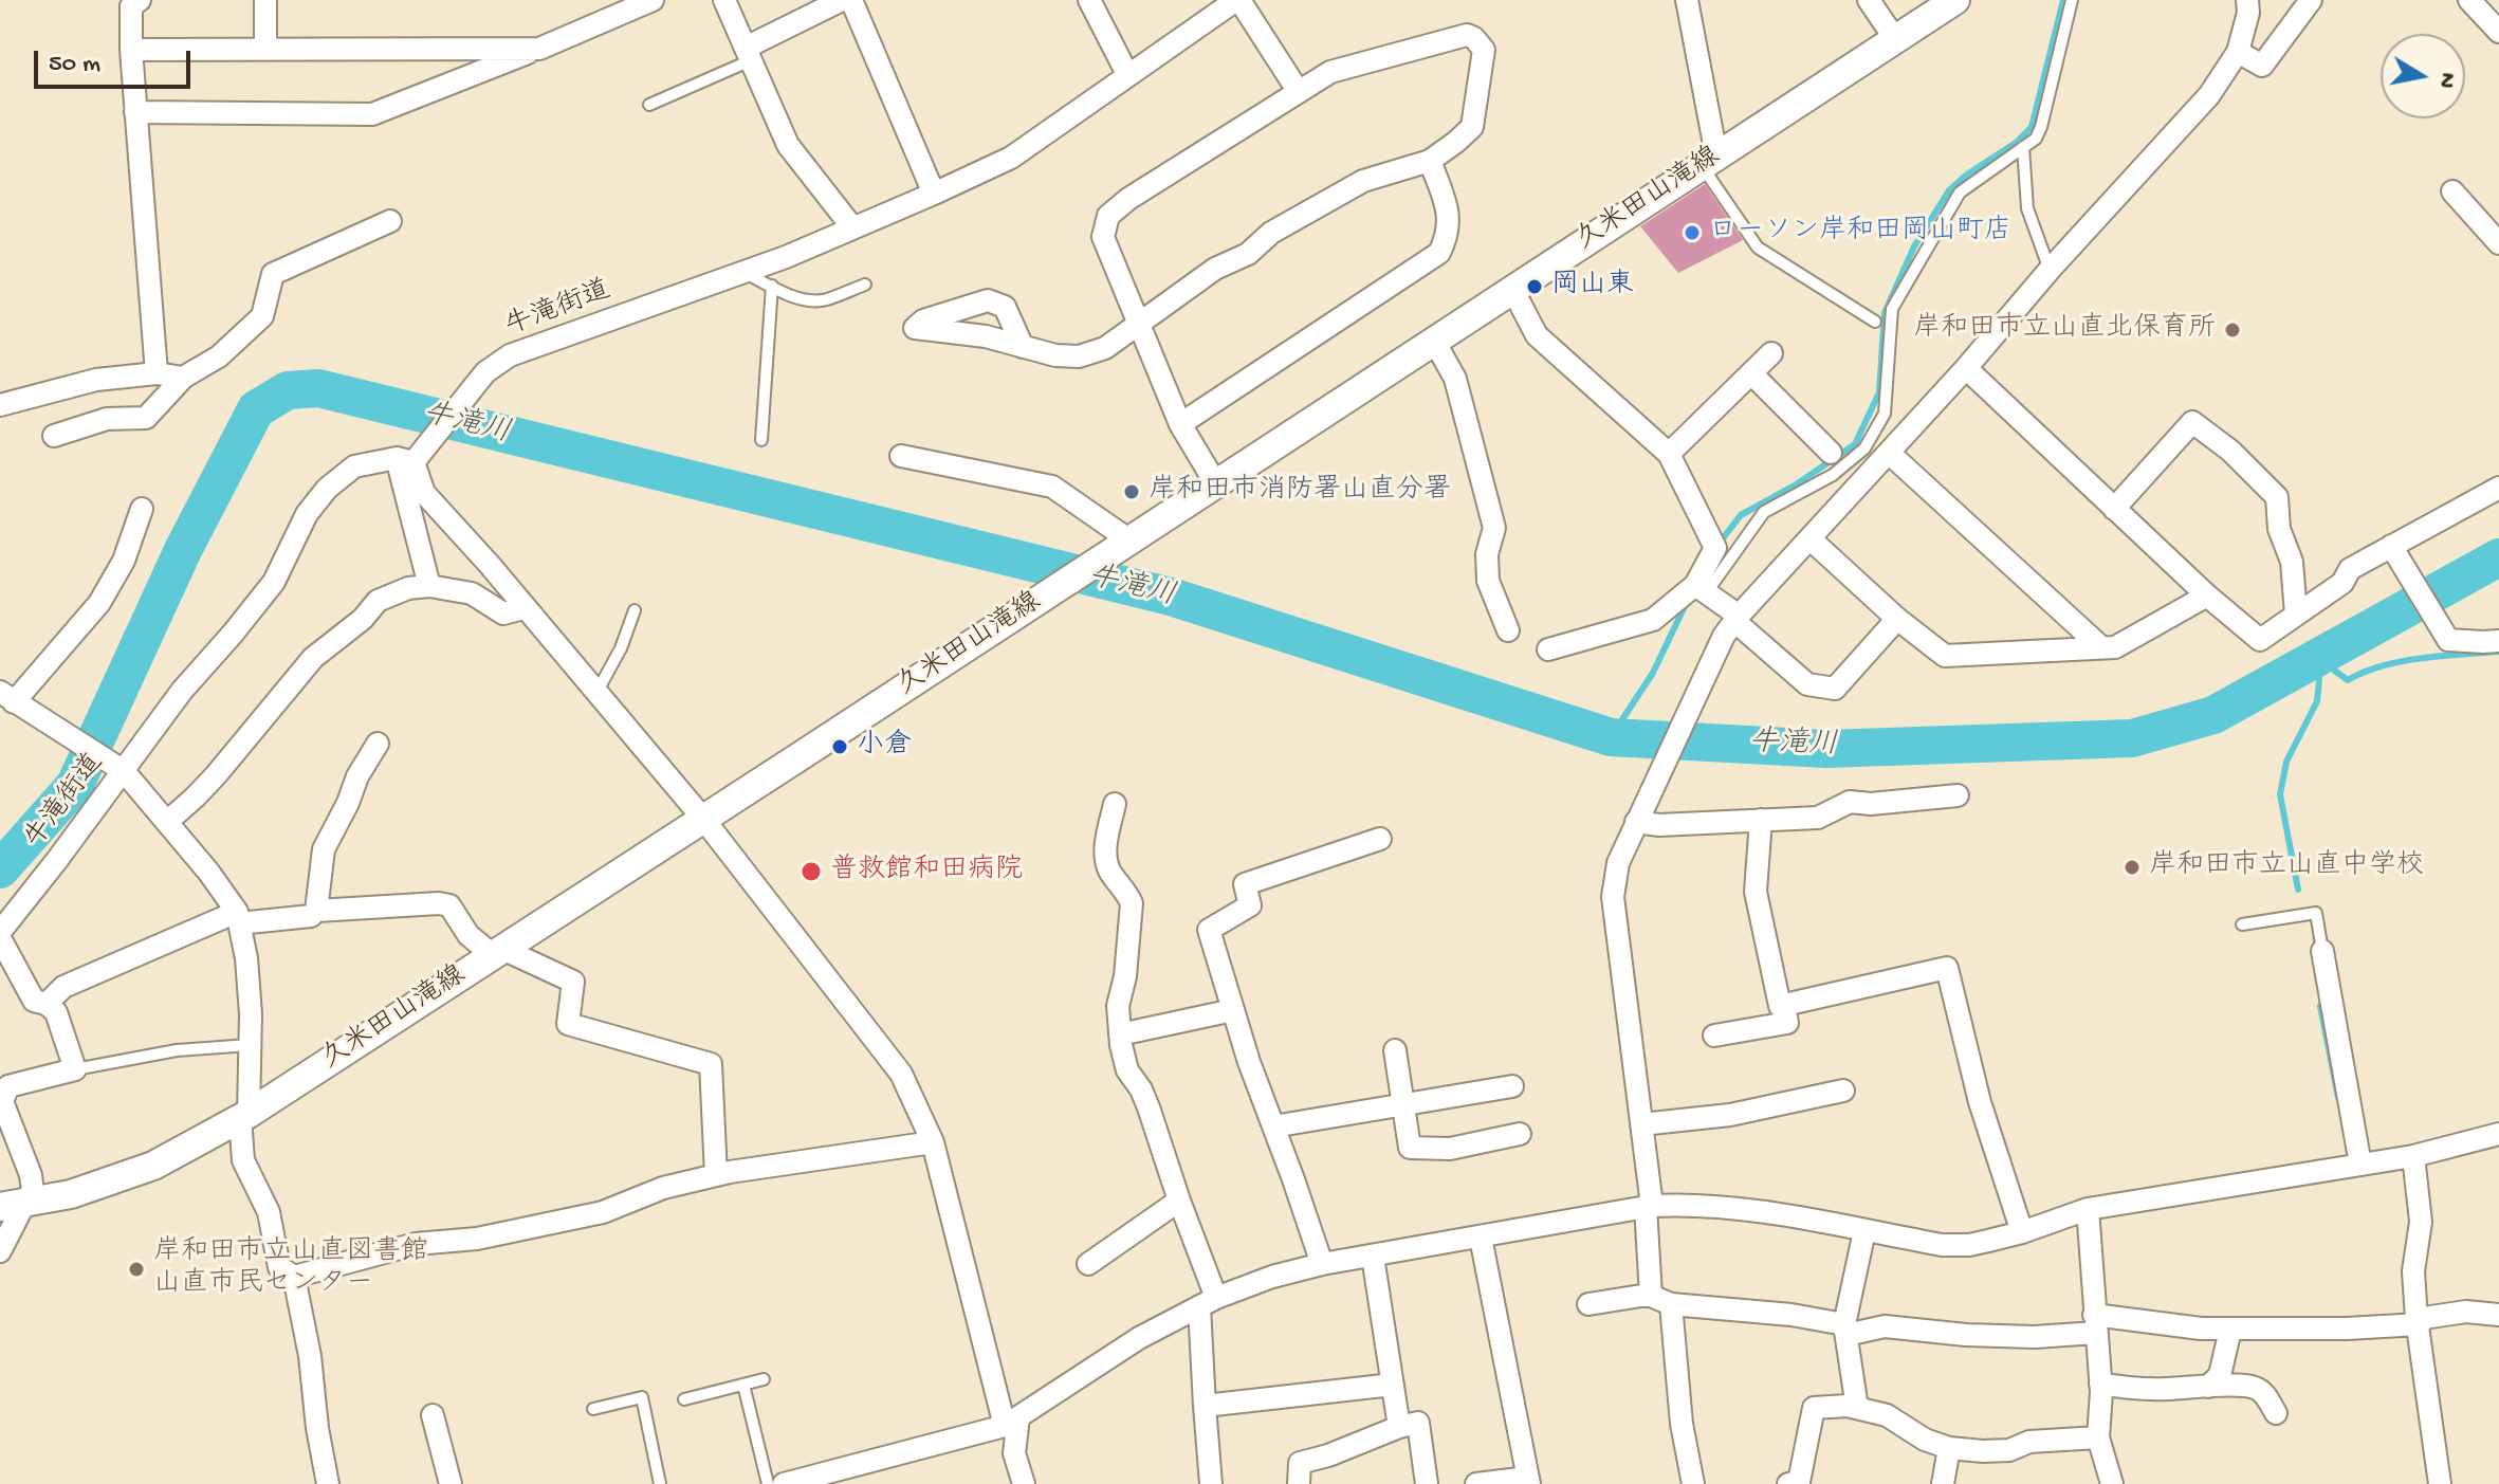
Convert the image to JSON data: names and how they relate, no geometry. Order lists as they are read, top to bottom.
{
  "streets": {
    "street": ["久米田山滝線", "牛滝街道"]
  },
  "water": ["牛滝川"],
  "places": [
    "ローソン岸和田岡山町店",
    "岡山東",
    "岸和田市立山直北保育所",
    "岸和田市消防署山直分署",
    "小倉",
    "岸和田市立山直中学校",
    "普救館和田病院",
    "岸和田市立山直図書館 山直市民センター"
  ],
  "scale_bar": "50 m",
  "north": "right"
}
